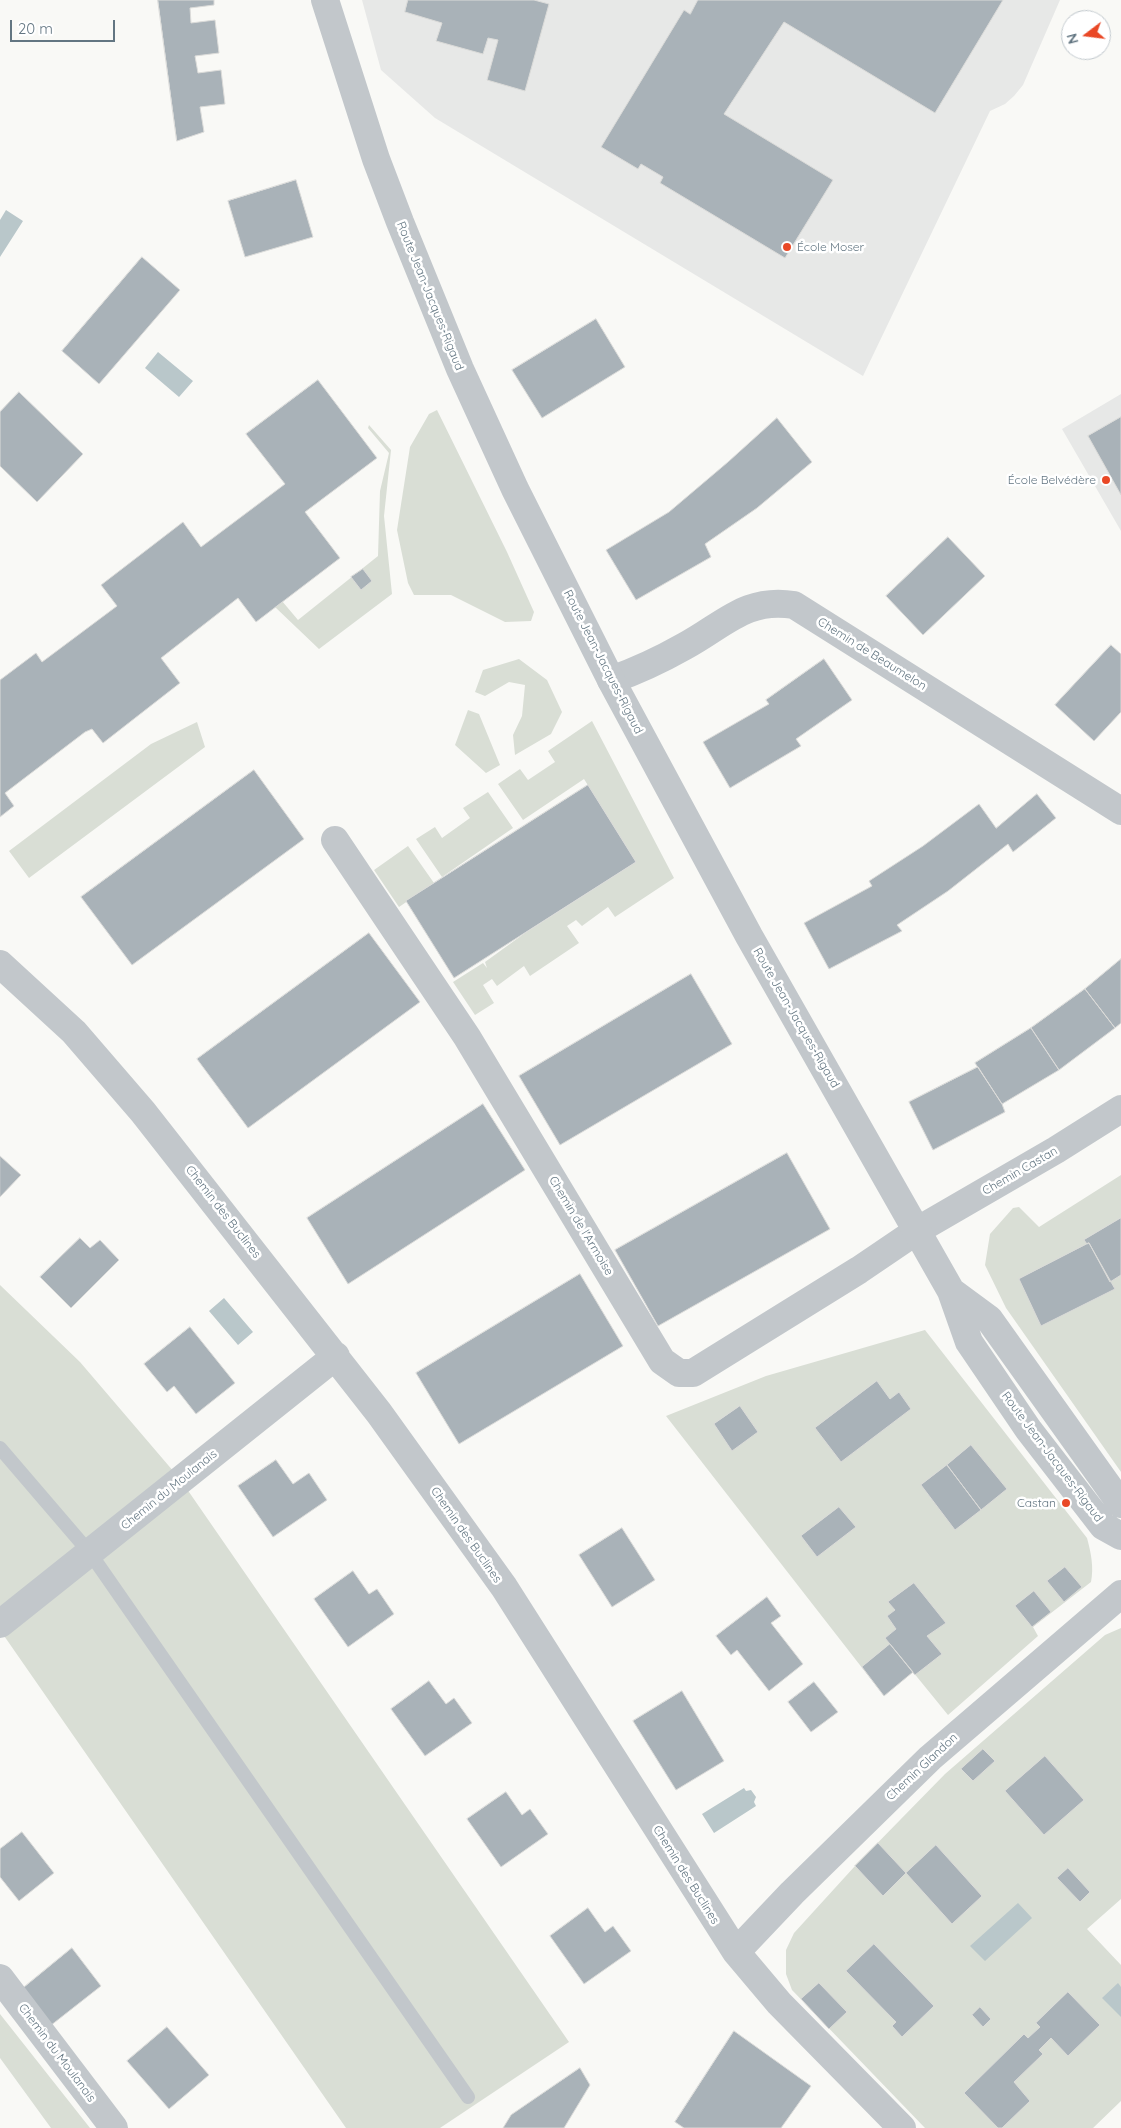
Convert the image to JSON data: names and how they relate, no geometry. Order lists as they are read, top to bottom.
{
  "streets": {
    "street": [
      "Route Jean-Jacques-Rigaud",
      "Chemin de Beaumelon",
      "Chemin Castan",
      "Chemin des Buclines",
      "Chemin de l'Armoise",
      "Chemin du Moulanais",
      "Chemin Glandon"
    ]
  },
  "crossings": [
    ["Route Jean-Jacques-Rigaud", "Chemin de Beaumelon"],
    ["Route Jean-Jacques-Rigaud", "Chemin Castan"],
    ["Route Jean-Jacques-Rigaud", "Chemin de l'Armoise"],
    ["Chemin Castan", "Chemin de l'Armoise"],
    ["Chemin des Buclines", "Chemin du Moulanais"],
    ["Chemin des Buclines", "Chemin Glandon"]
  ],
  "places": ["École Moser", "École Belvédère", "Castan"],
  "scale_bar": "20 m",
  "north": "left"
}
